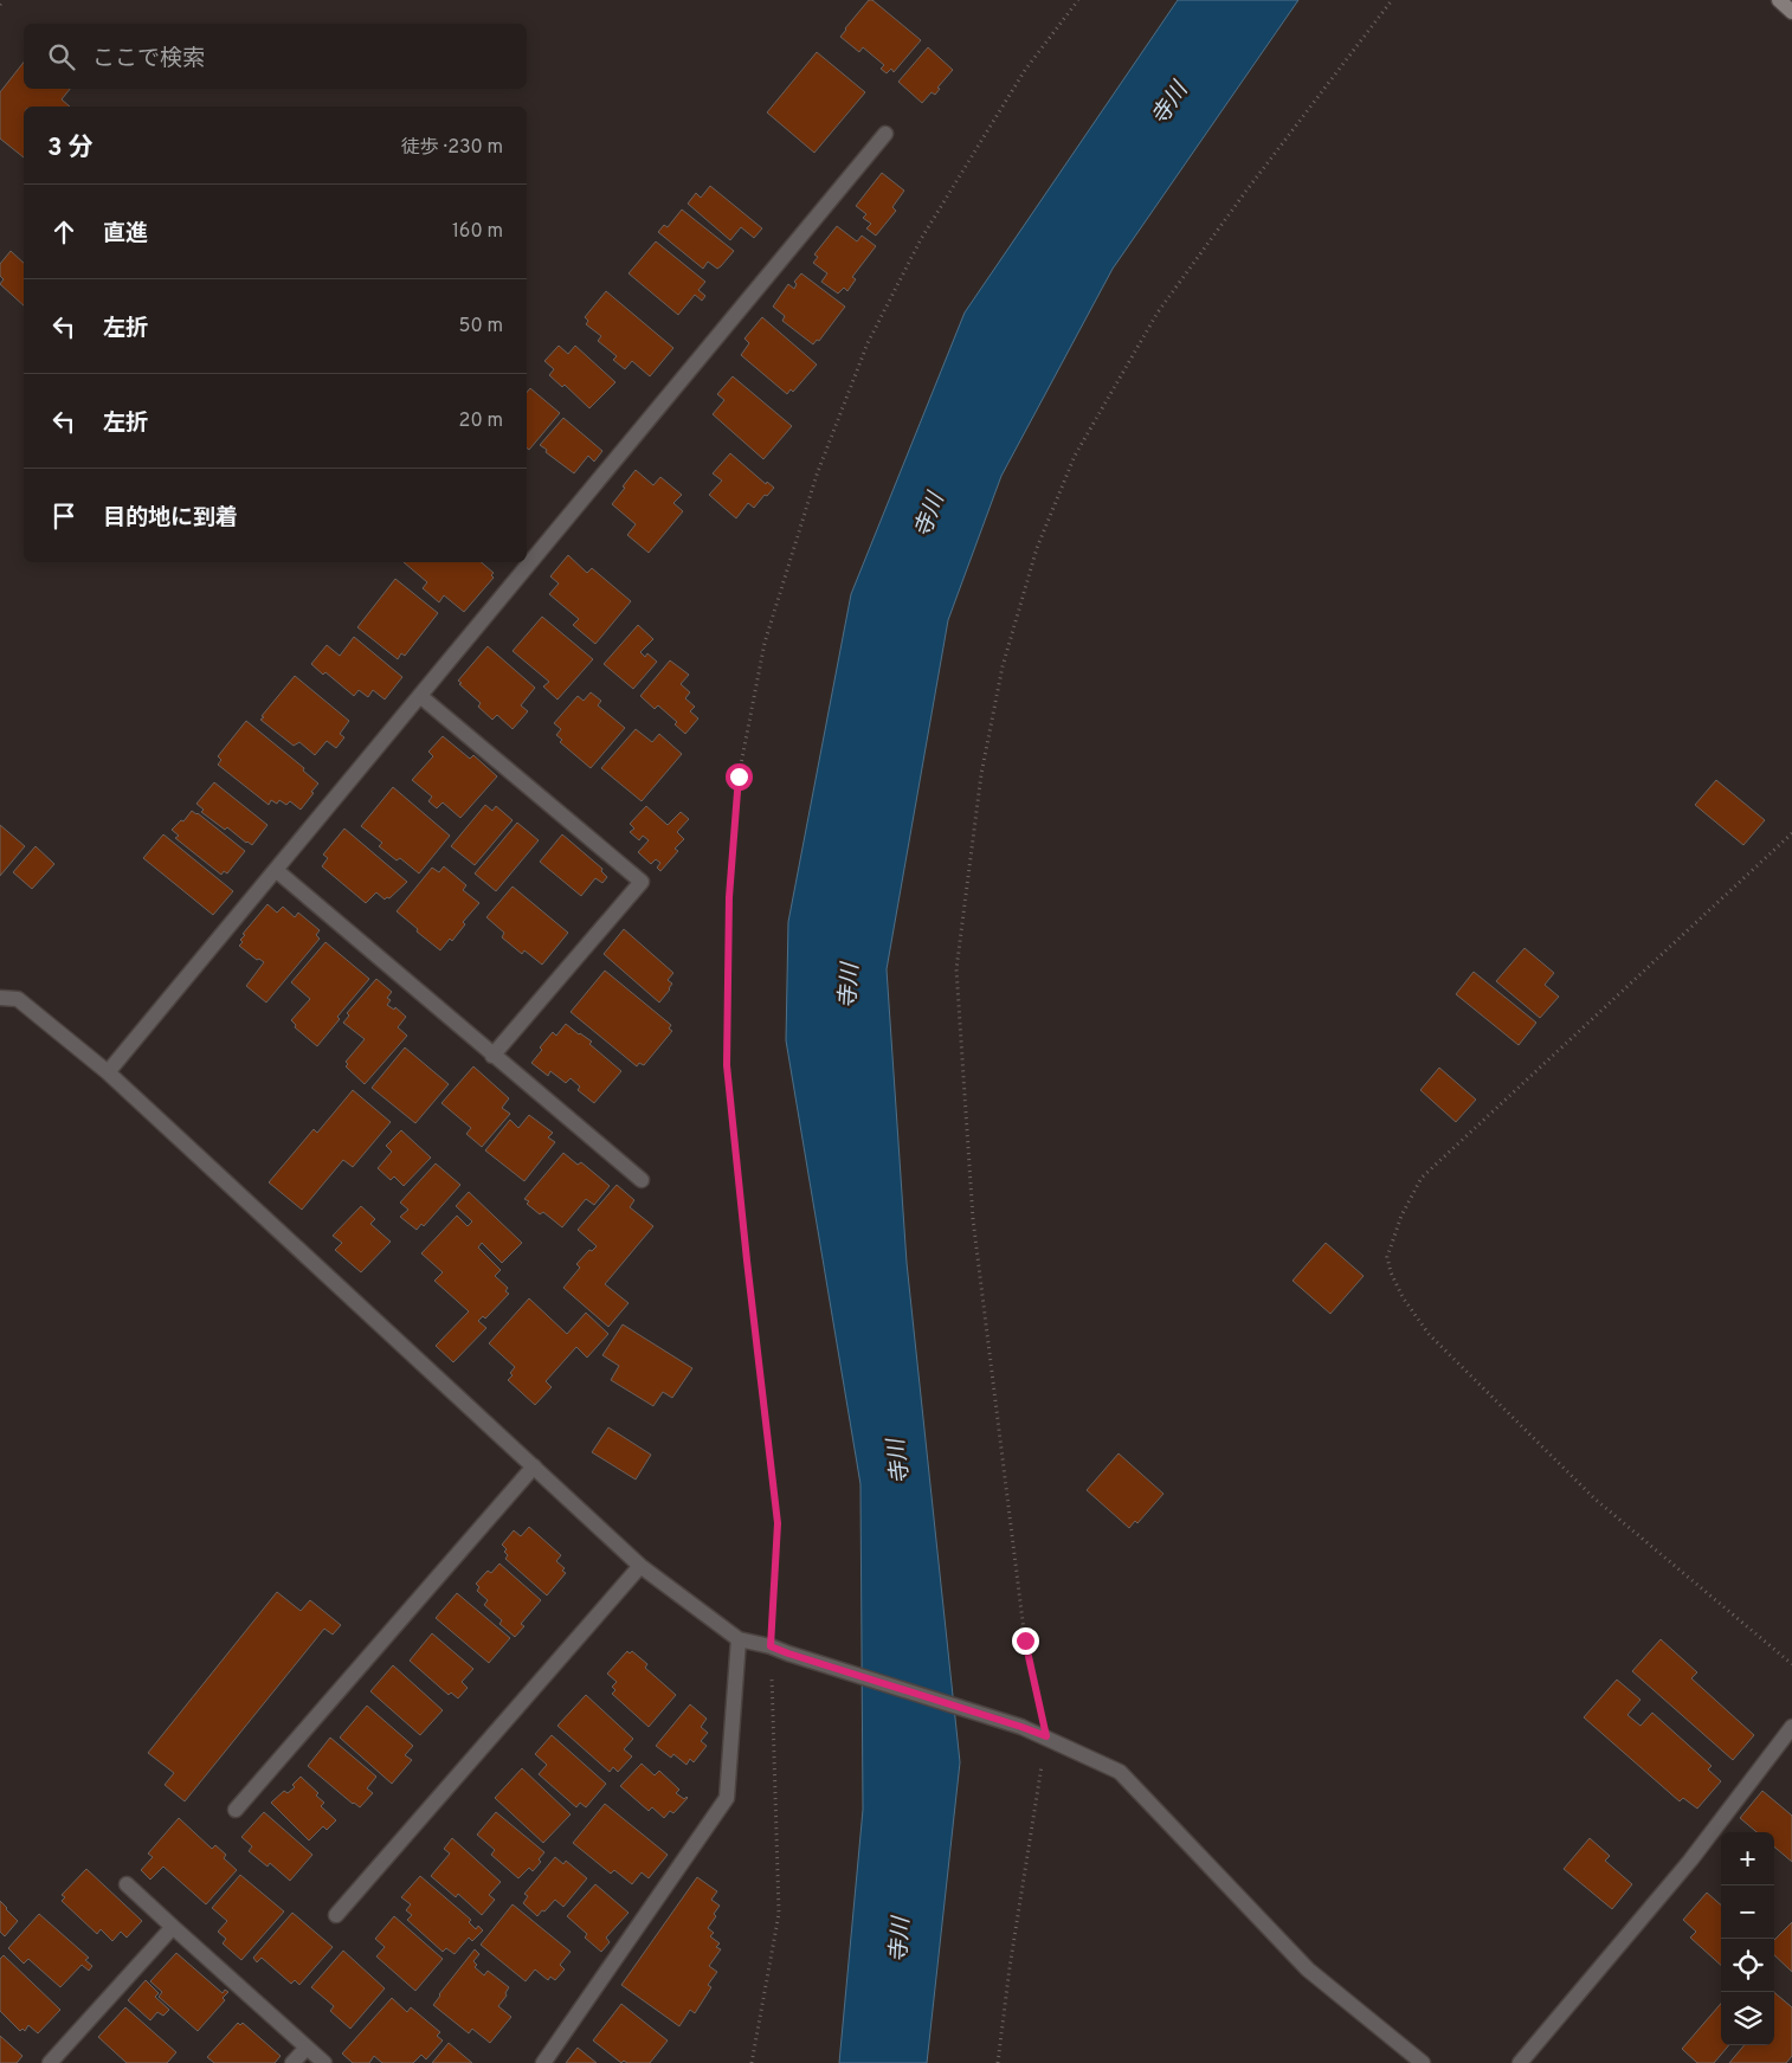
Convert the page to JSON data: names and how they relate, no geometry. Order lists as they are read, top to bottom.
{
  "water": ["寺川"],
  "page": {
    "search": "ここで検索",
    "heading": ["3 分", "徒歩 · 230 m"],
    "list": [
      ["直進", "160 m"],
      ["左折", "50 m"],
      ["左折", "20 m"],
      "目的地に到着"
    ],
    "map_buttons": ["+", "−"]
  }
}
